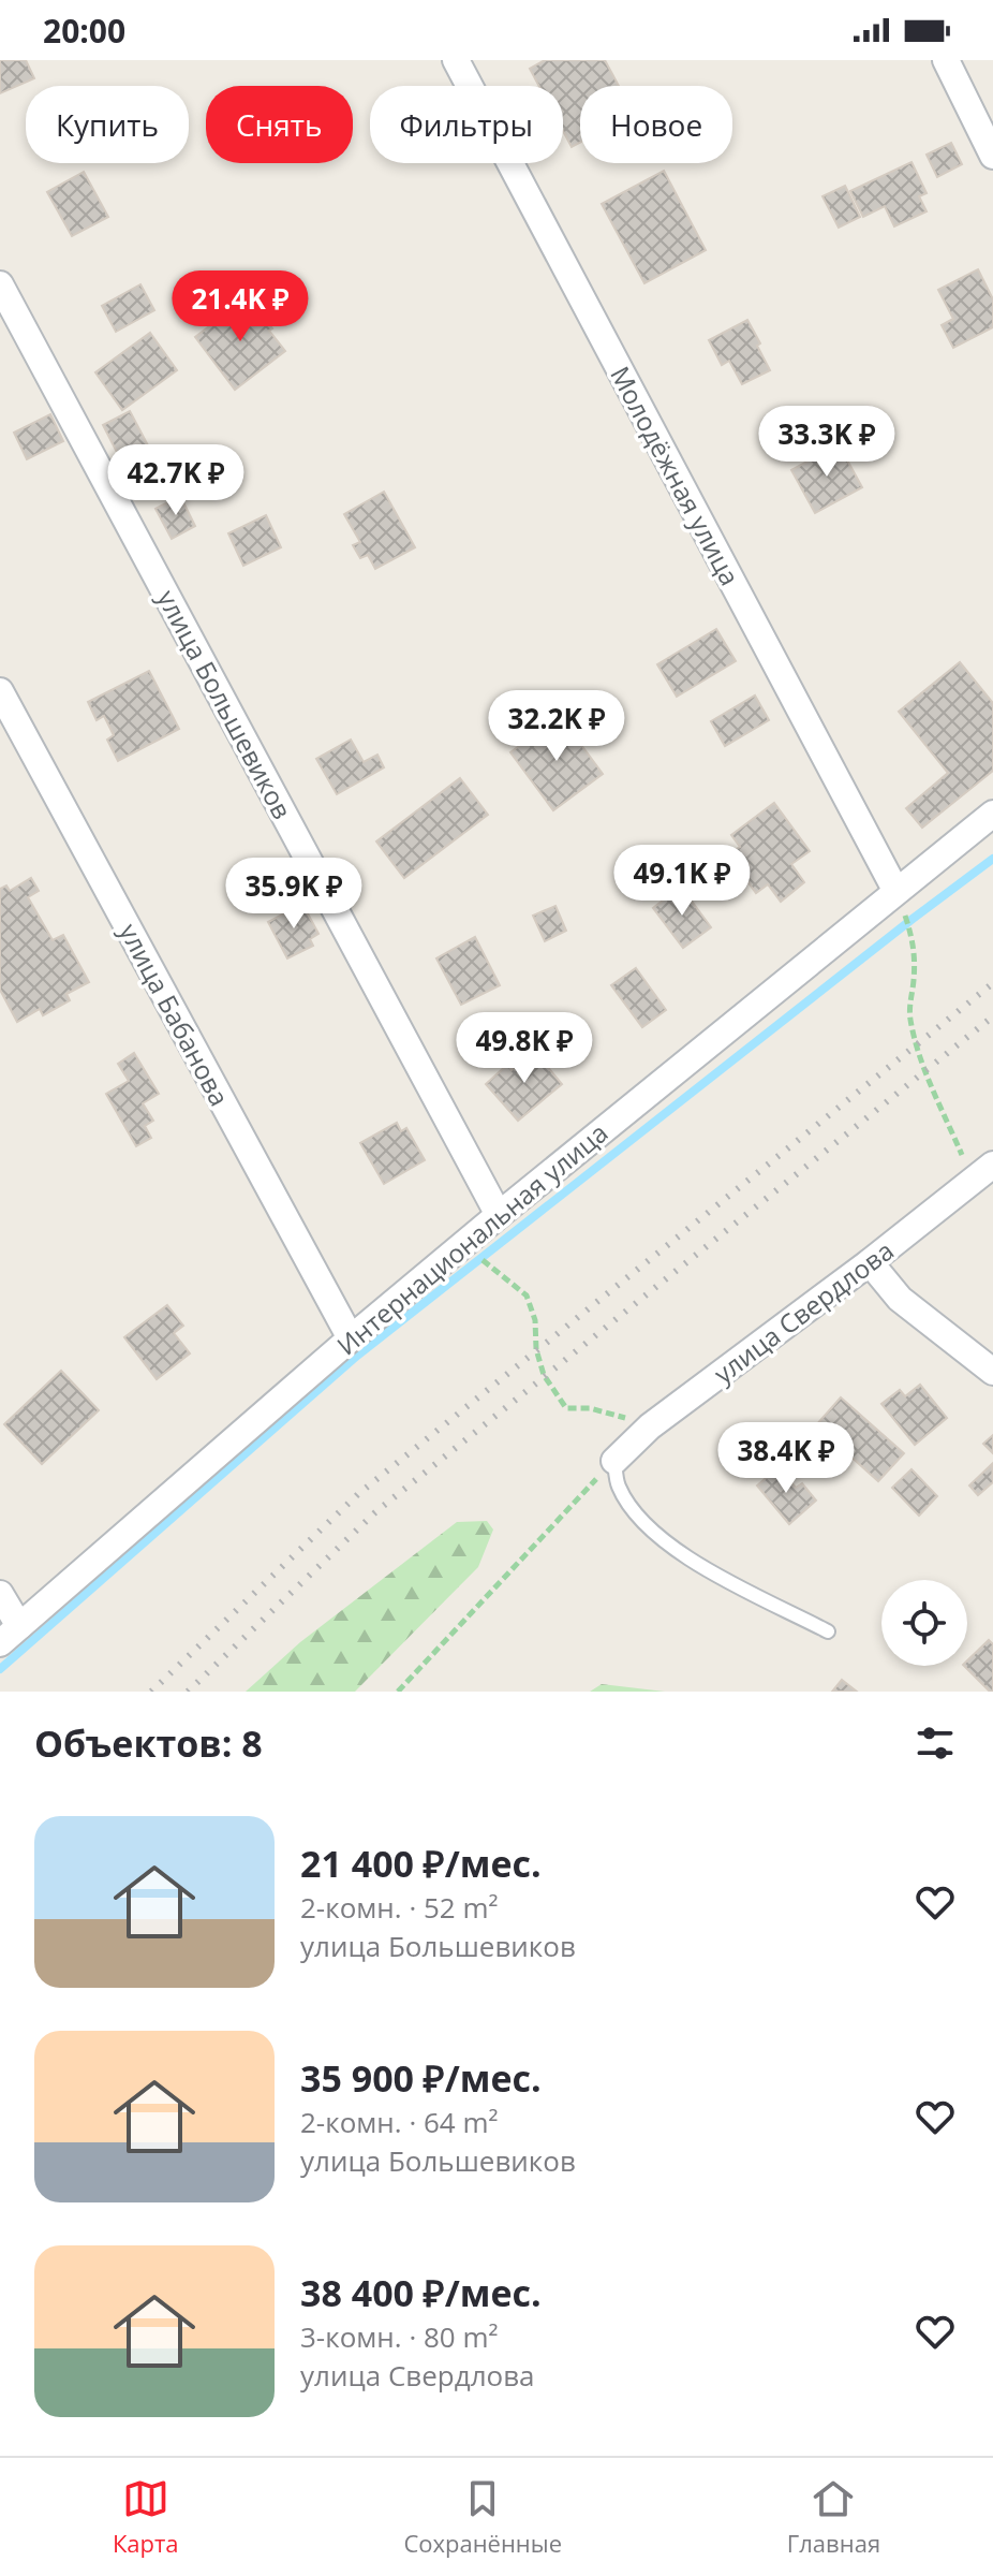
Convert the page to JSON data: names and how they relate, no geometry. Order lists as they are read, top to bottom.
{
  "streets": {
    "street": [
      "Молодёжная улица",
      "улица Большевиков",
      "улица Бабанова",
      "Интернациональная улица",
      "улица Свердлова"
    ]
  },
  "crossings": [
    ["Молодёжная улица", "Интернациональная улица"],
    ["улица Большевиков", "Интернациональная улица"],
    ["улица Бабанова", "Интернациональная улица"]
  ],
  "page": {
    "status": "20:00",
    "chip": [
      "Купить",
      "Снять",
      "Фильтры",
      "Новое"
    ],
    "price": [
      "21.4K ₽",
      "33.3K ₽",
      "42.7K ₽",
      "32.2K ₽",
      "49.1K ₽",
      "35.9K ₽",
      "49.8K ₽",
      "38.4K ₽"
    ],
    "heading": "Объектов: 8",
    "list": [
      {
        "name": "21 400 ₽/мес.",
        "note": "2-комн. · 52 m² · улица Большевиков"
      },
      {
        "name": "35 900 ₽/мес.",
        "note": "2-комн. · 64 m² · улица Большевиков"
      },
      {
        "name": "38 400 ₽/мес.",
        "note": "3-комн. · 80 m² · улица Свердлова"
      }
    ],
    "tabs": ["Карта", "Сохранённые", "Главная"]
  }
}
